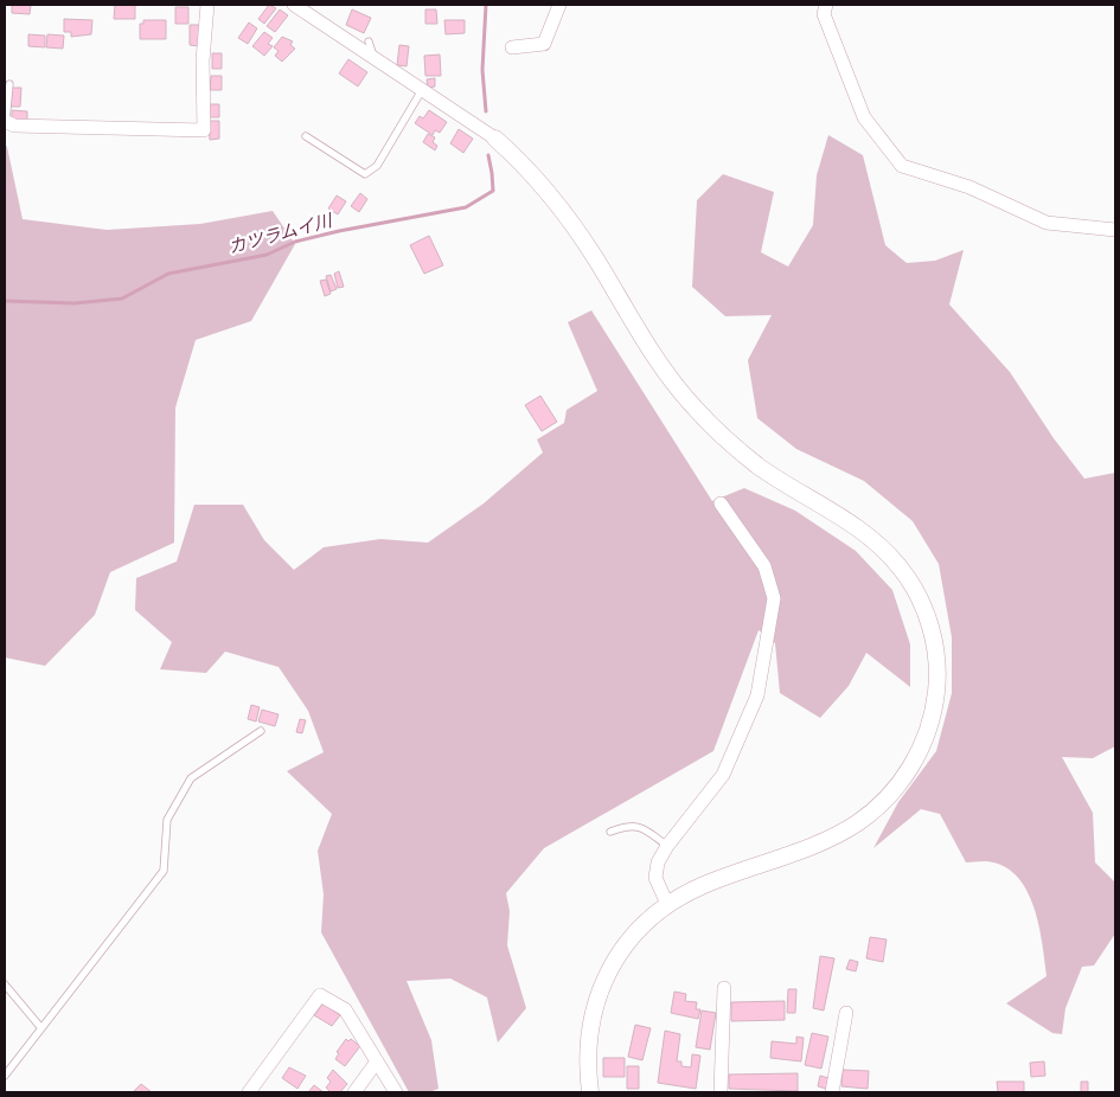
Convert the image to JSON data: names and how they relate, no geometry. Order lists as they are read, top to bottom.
{
  "water": ["カツラムイ川"]
}
